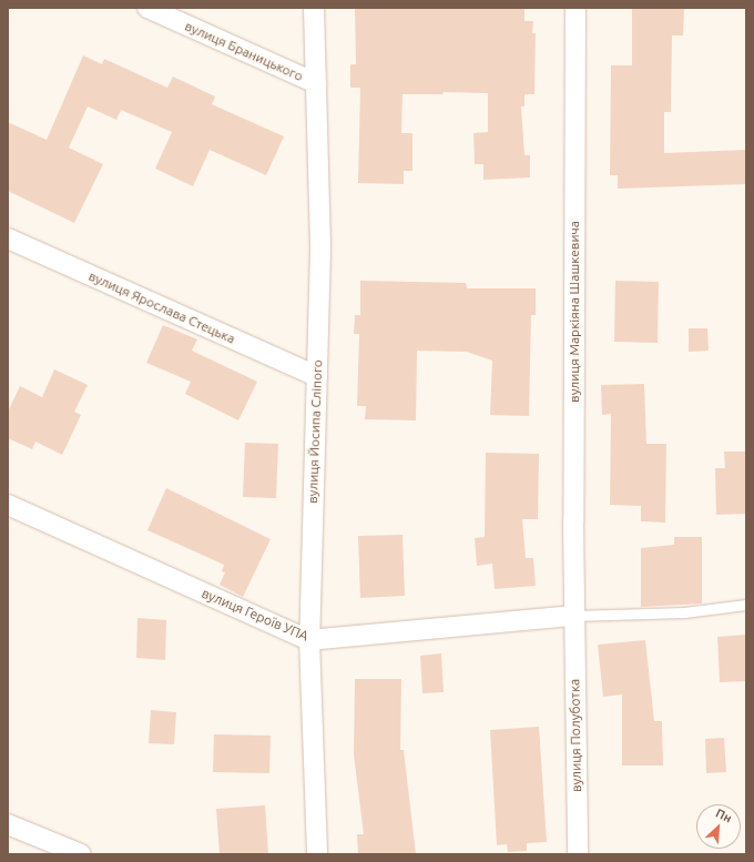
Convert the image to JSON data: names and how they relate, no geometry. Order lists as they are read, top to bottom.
{
  "streets": {
    "street": [
      "вулиця Браницького",
      "вулиця Ярослава Стецька",
      "вулиця Маркіяна Шашкевича",
      "вулиця Йосипа Сліпого",
      "вулиця Героїв УПА",
      "вулиця Полуботка"
    ]
  },
  "crossings": [
    ["вулиця Браницького", "вулиця Йосипа Сліпого"],
    ["вулиця Ярослава Стецька", "вулиця Йосипа Сліпого"],
    ["вулиця Маркіяна Шашкевича", "вулиця Героїв УПА"],
    ["вулиця Маркіяна Шашкевича", "вулиця Полуботка"],
    ["вулиця Йосипа Сліпого", "вулиця Героїв УПА"],
    ["вулиця Героїв УПА", "вулиця Полуботка"]
  ],
  "north": "top right"
}
